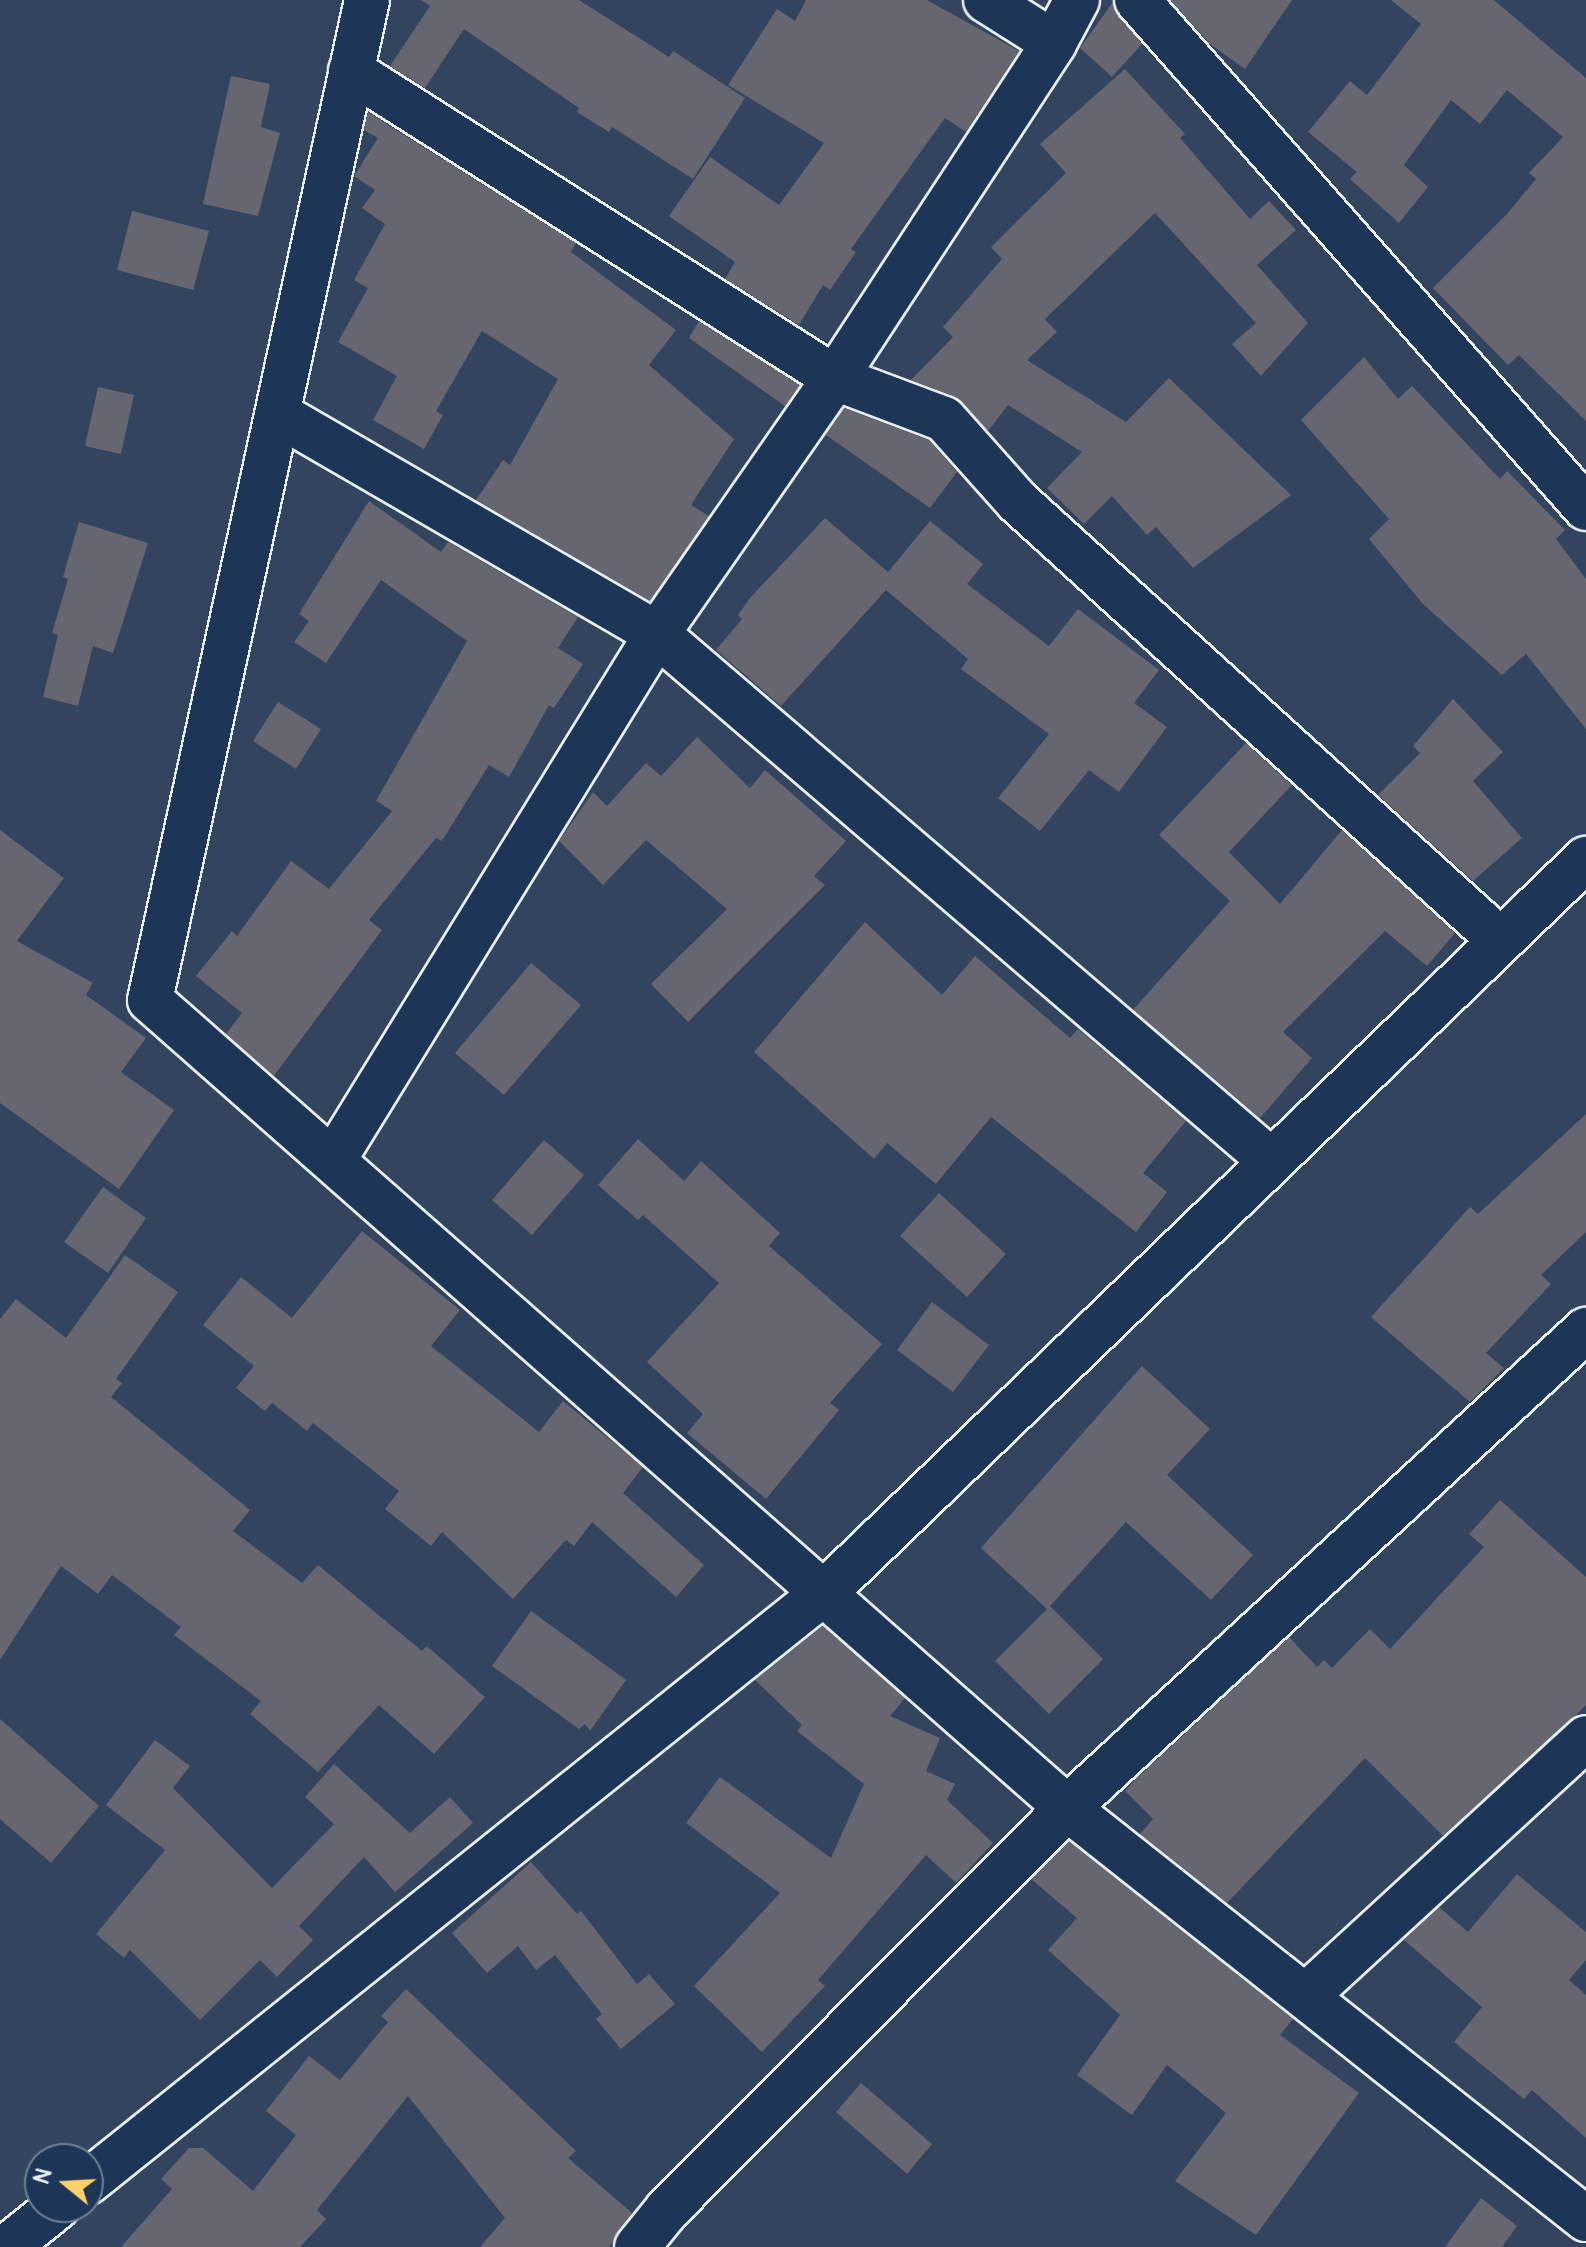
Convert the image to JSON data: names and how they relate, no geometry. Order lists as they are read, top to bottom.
{
  "north": "left"
}
